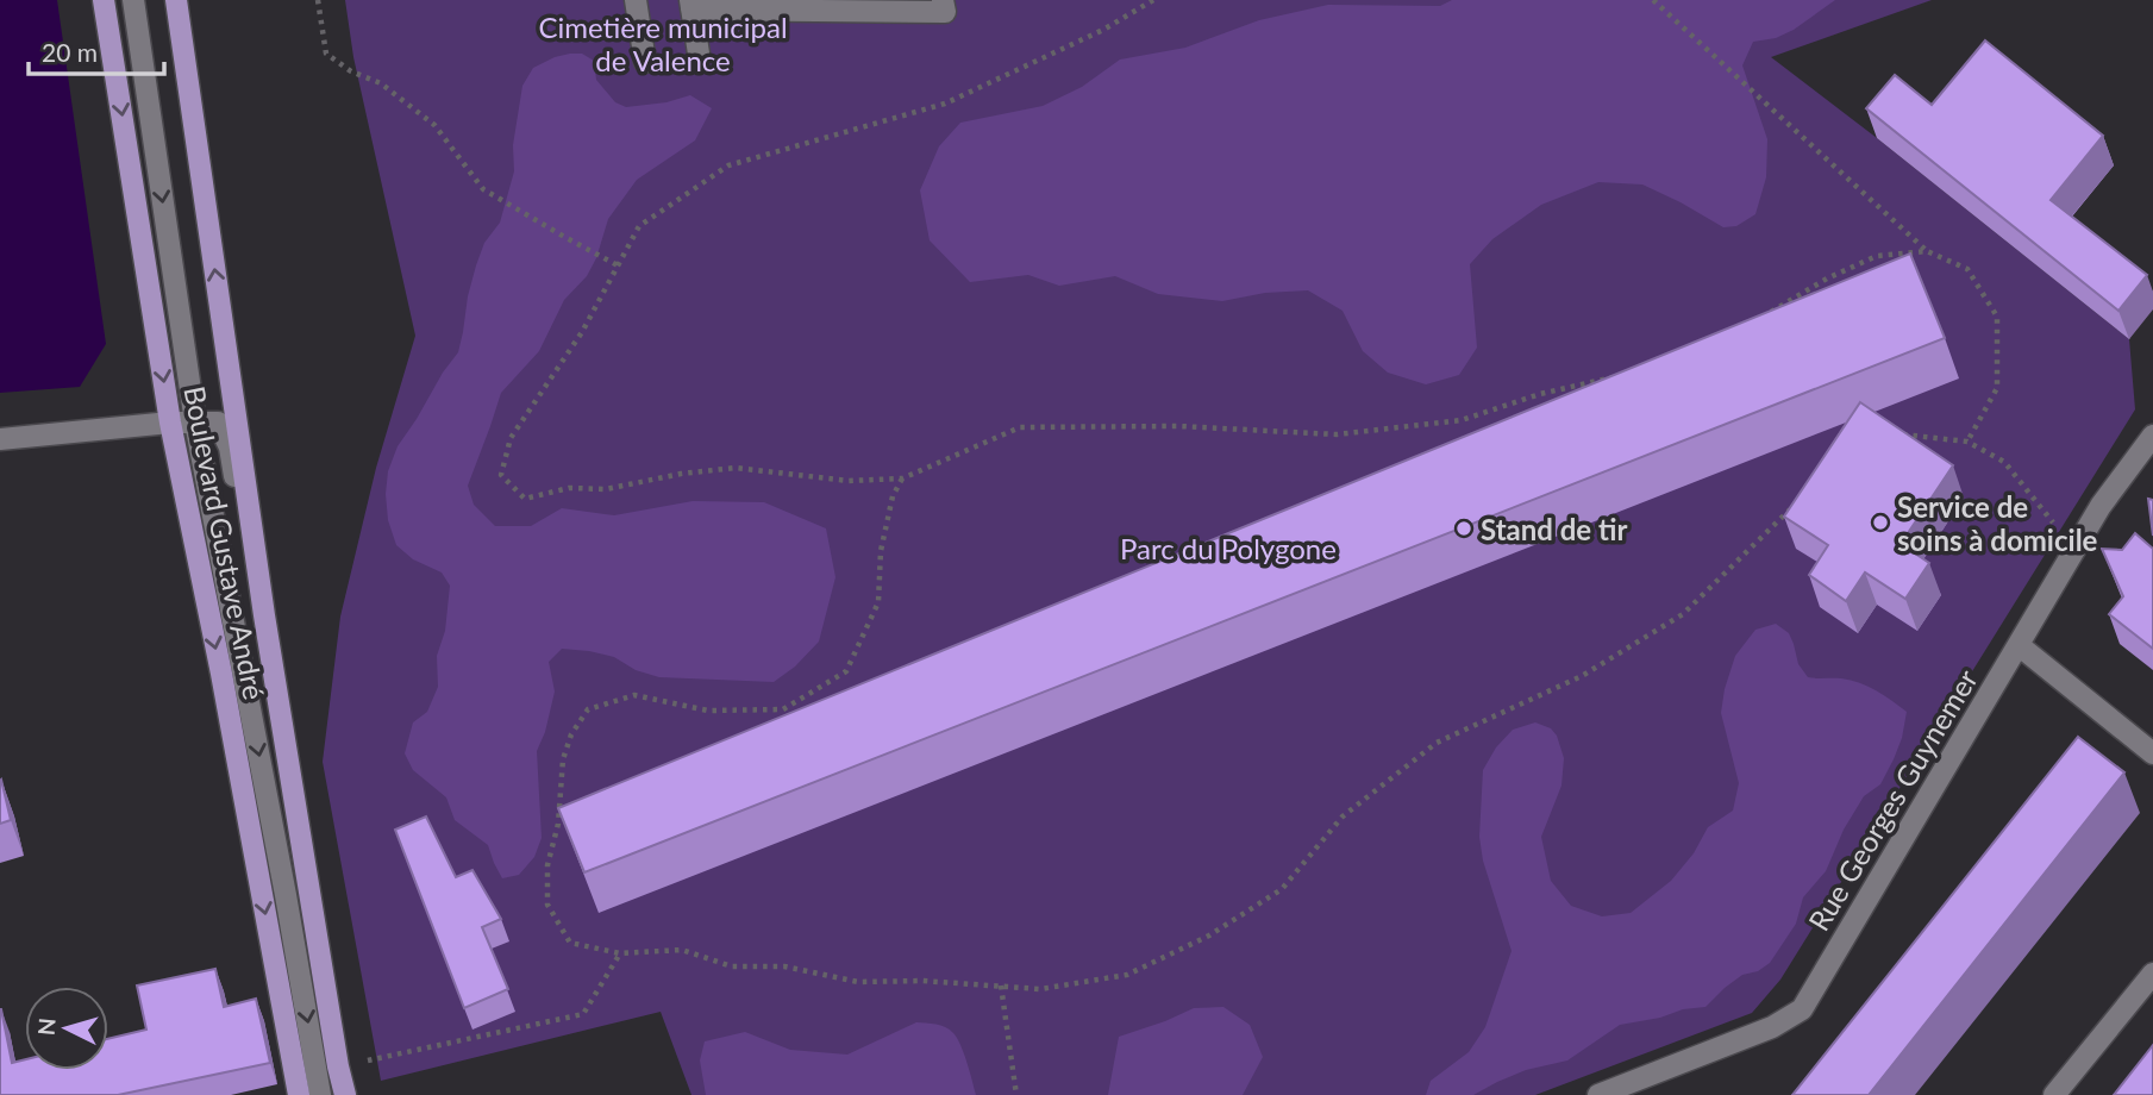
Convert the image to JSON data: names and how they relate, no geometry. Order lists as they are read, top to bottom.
{
  "streets": {
    "main road": ["Boulevard Gustave André"],
    "street": ["Rue Georges Guynemer"]
  },
  "parks": ["Cimetière municipal de Valence", "Parc du Polygone"],
  "places": ["Service de soins à domicile", "Stand de tir"],
  "scale_bar": "20 m",
  "north": "left"
}
